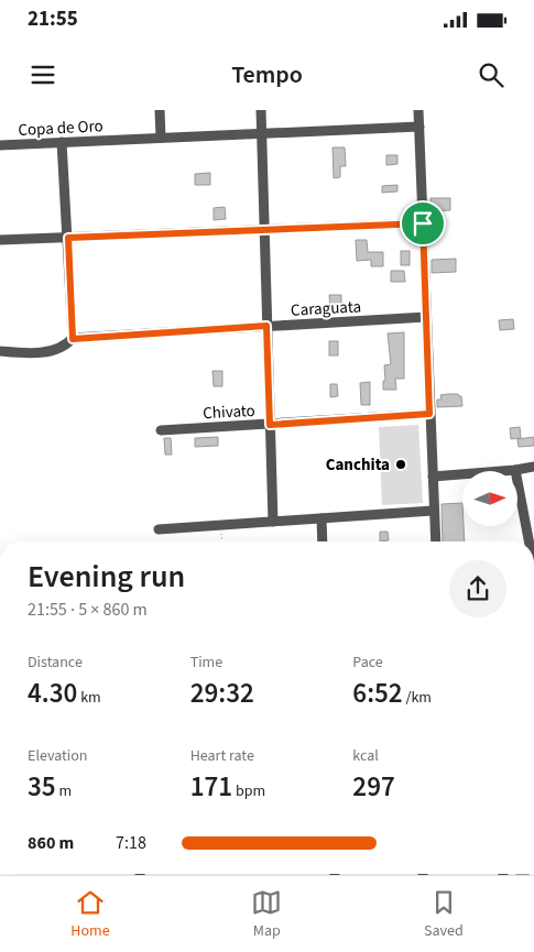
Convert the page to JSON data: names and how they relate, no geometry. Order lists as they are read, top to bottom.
{
  "streets": {
    "street": ["Copa de Oro", "Caraguata", "Chivato"]
  },
  "places": ["Canchita"],
  "north": "right",
  "page": {
    "status": "21:55",
    "header": "Tempo",
    "heading": ["Evening run", "21:55 · 5 × 860 m"],
    "stats": [
      ["Distance", "4.30 km"],
      ["Time", "29:32"],
      ["Pace", "6:52 /km"],
      ["Elevation", "35 m"],
      ["Heart rate", "171 bpm"],
      ["kcal", "297"]
    ],
    "list": [
      {
        "name": "860 m",
        "note": "7:18"
      }
    ],
    "tabs": ["Home", "Map", "Saved"]
  }
}
